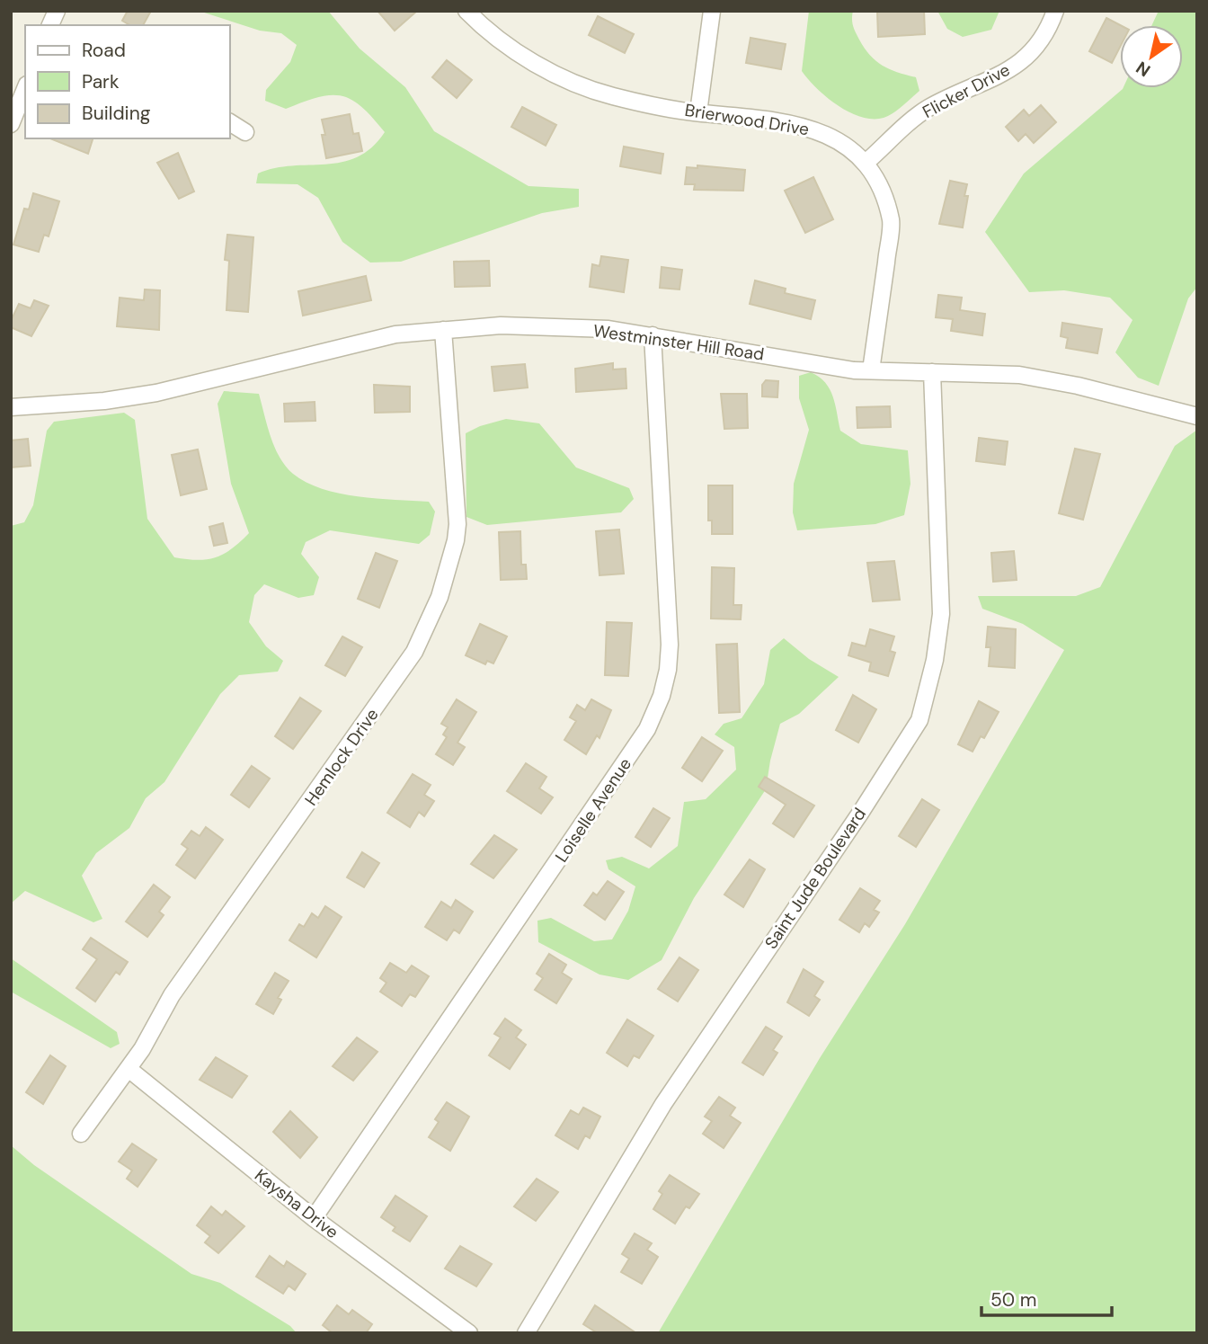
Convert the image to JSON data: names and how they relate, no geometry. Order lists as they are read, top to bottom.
{
  "streets": {
    "street": [
      "Flicker Drive",
      "Brierwood Drive",
      "Westminster Hill Road",
      "Hemlock Drive",
      "Loiselle Avenue",
      "Saint Jude Boulevard",
      "Kaysha Drive"
    ]
  },
  "crossings": [
    ["Flicker Drive", "Brierwood Drive"],
    ["Brierwood Drive", "Westminster Hill Road"],
    ["Westminster Hill Road", "Hemlock Drive"],
    ["Westminster Hill Road", "Loiselle Avenue"],
    ["Westminster Hill Road", "Saint Jude Boulevard"],
    ["Hemlock Drive", "Kaysha Drive"],
    ["Loiselle Avenue", "Kaysha Drive"]
  ],
  "legend": ["Road", "Park", "Building"],
  "scale_bar": "50 m",
  "north": "bottom left"
}
